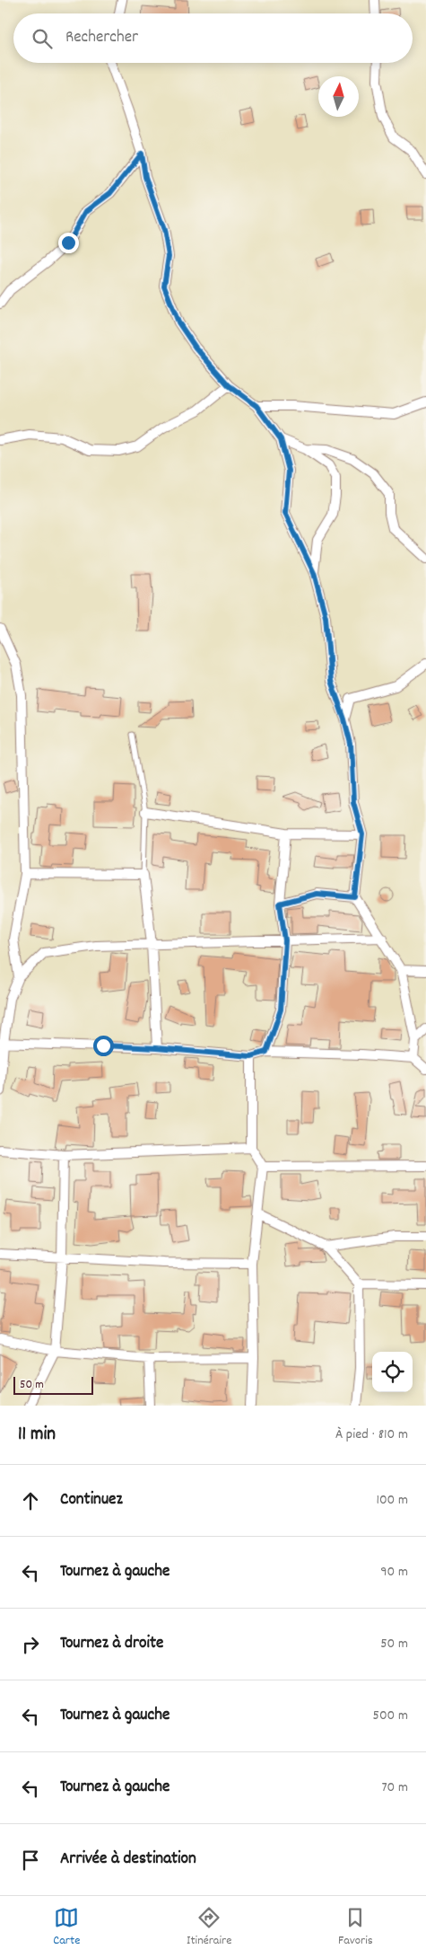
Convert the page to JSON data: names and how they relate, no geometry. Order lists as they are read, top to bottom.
{
  "scale_bar": "50 m",
  "north": "top",
  "page": {
    "search": "Rechercher",
    "scale": "50 m",
    "heading": ["11 min", "À pied · 810 m"],
    "list": [
      ["Continuez", "100 m"],
      ["Tournez à gauche", "90 m"],
      ["Tournez à droite", "50 m"],
      ["Tournez à gauche", "500 m"],
      ["Tournez à gauche", "70 m"],
      "Arrivée à destination"
    ],
    "nav": ["Carte", "Itinéraire", "Favoris"]
  }
}
